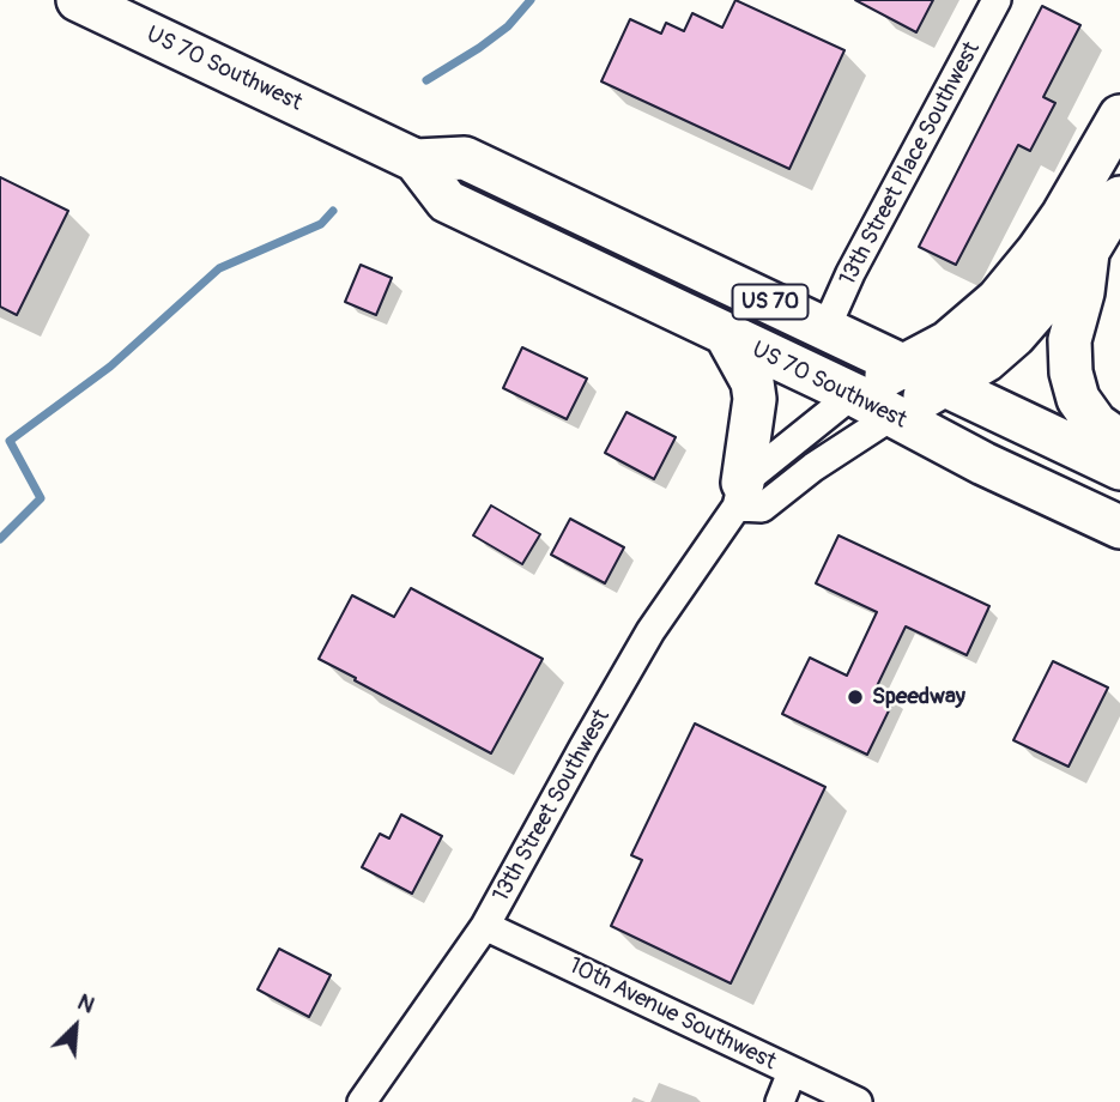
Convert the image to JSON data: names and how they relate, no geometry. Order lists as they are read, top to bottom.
{
  "streets": {
    "main road": ["US 70 Southwest", "US 70", "13th Street Southwest"],
    "street": ["13th Street Place Southwest", "10th Avenue Southwest"]
  },
  "crossings": [
    ["US 70 Southwest", "13th Street Place Southwest"],
    ["US 70 Southwest", "13th Street Southwest"],
    ["13th Street Southwest", "10th Avenue Southwest"]
  ],
  "places": ["Speedway"],
  "north": "top right"
}
